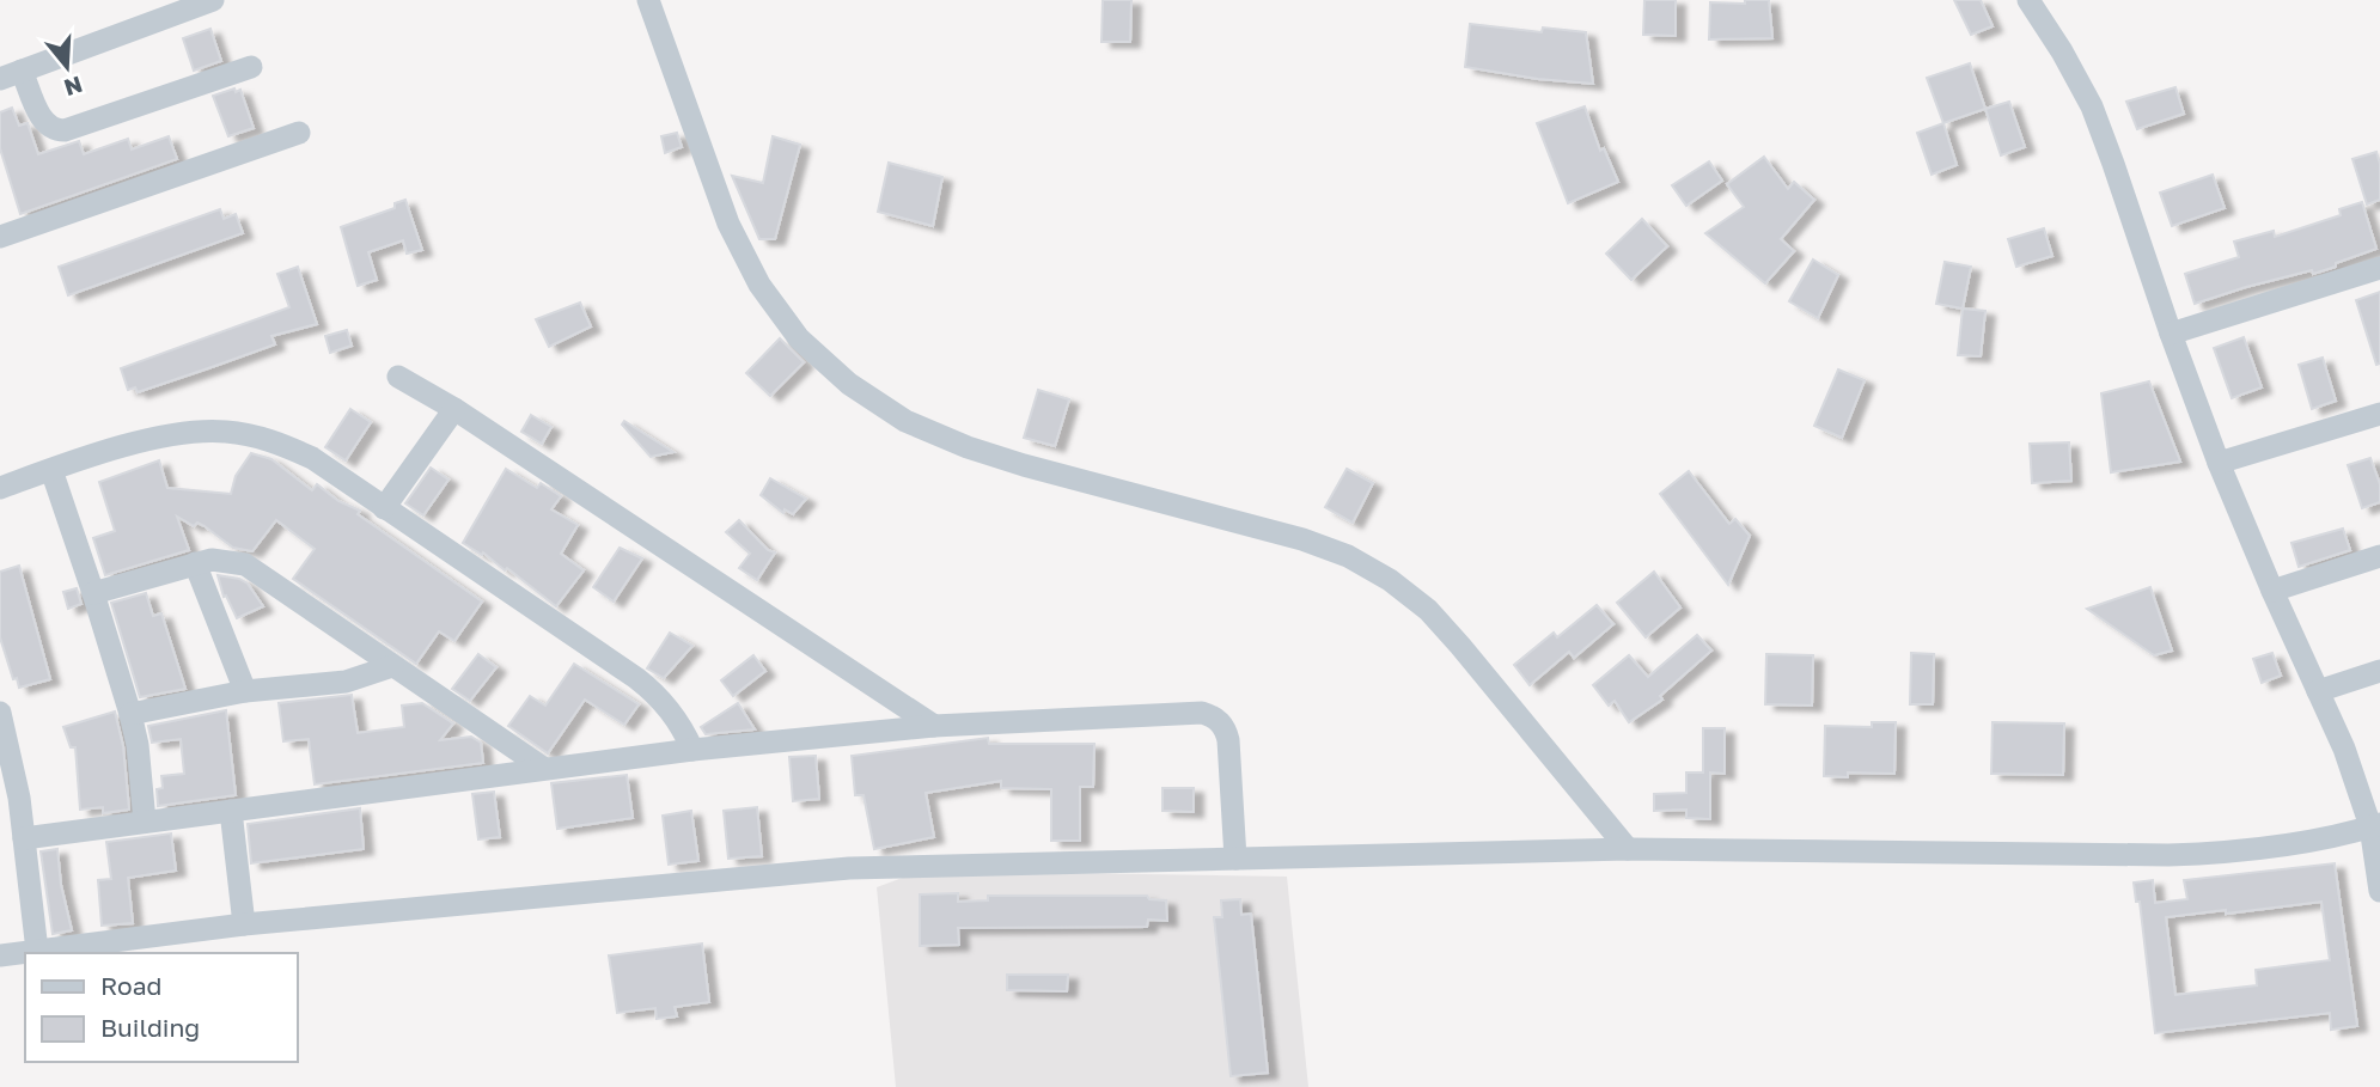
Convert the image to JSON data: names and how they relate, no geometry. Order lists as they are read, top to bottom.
{
  "legend": ["Road", "Building"],
  "north": "bottom"
}
